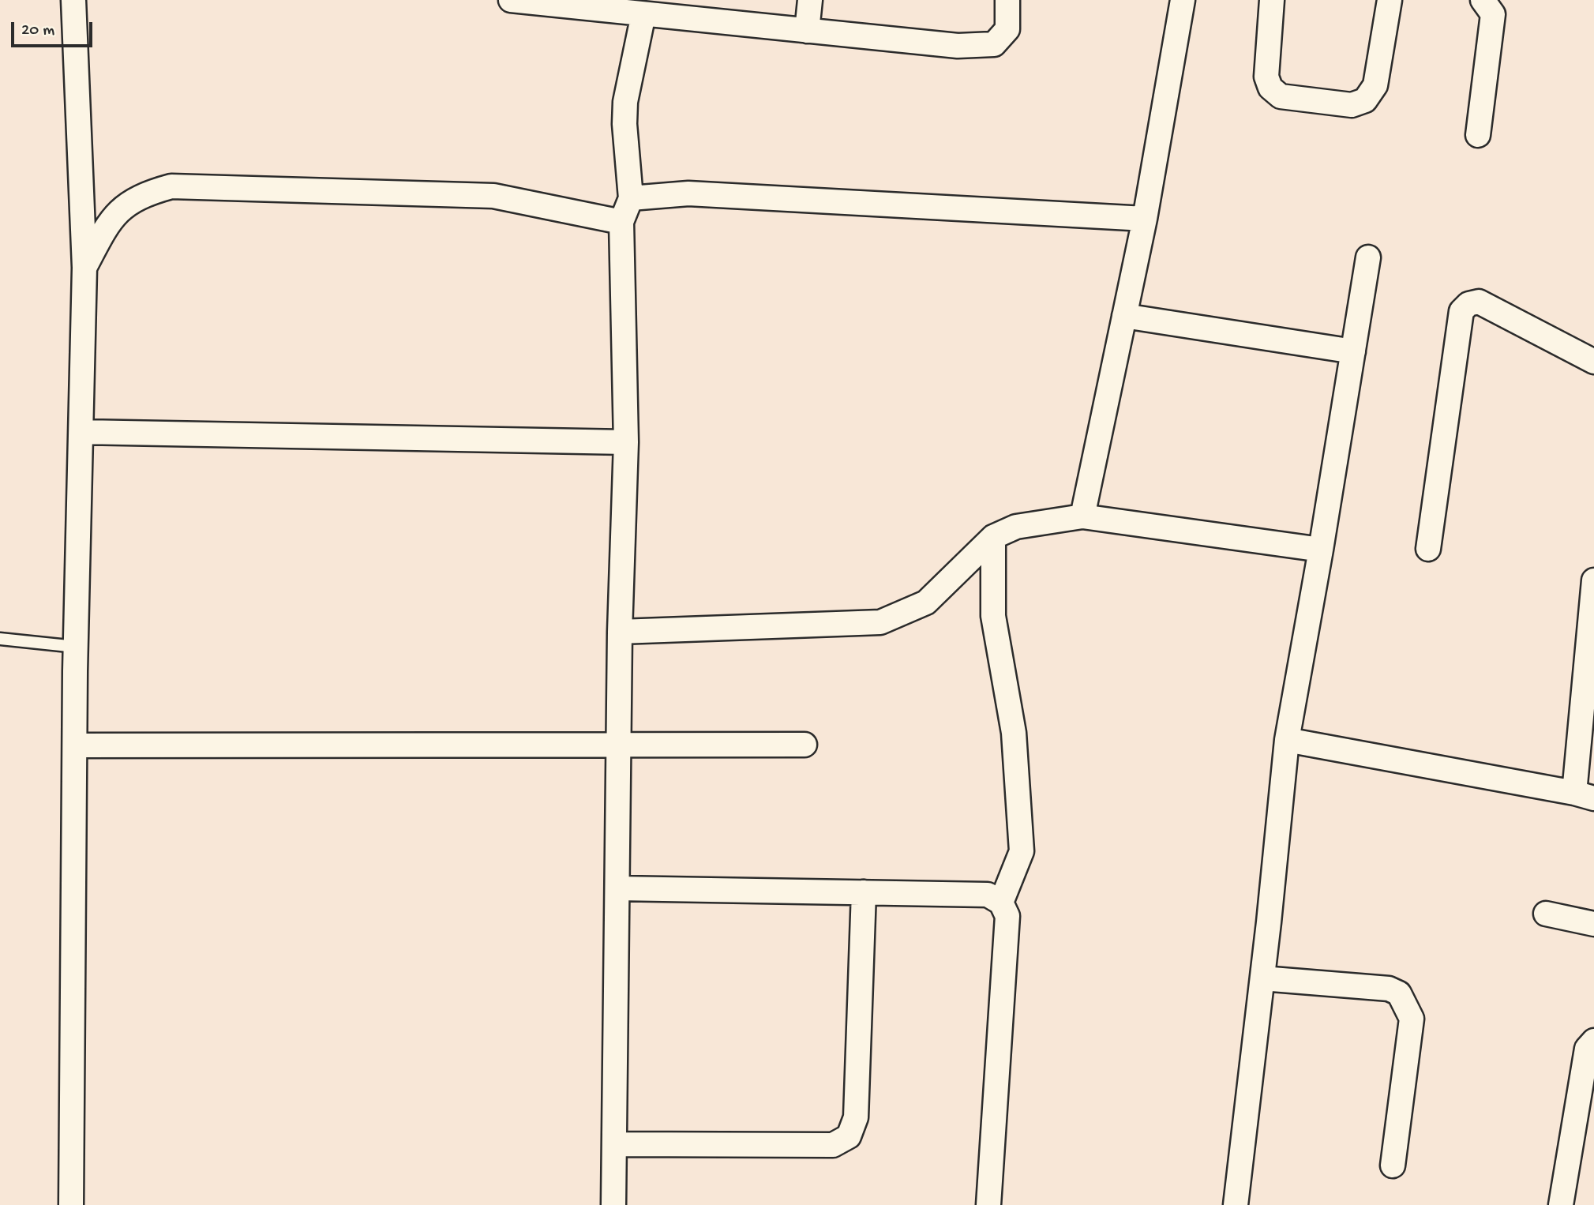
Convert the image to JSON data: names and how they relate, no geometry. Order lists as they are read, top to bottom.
{
  "scale_bar": "20 m"
}
